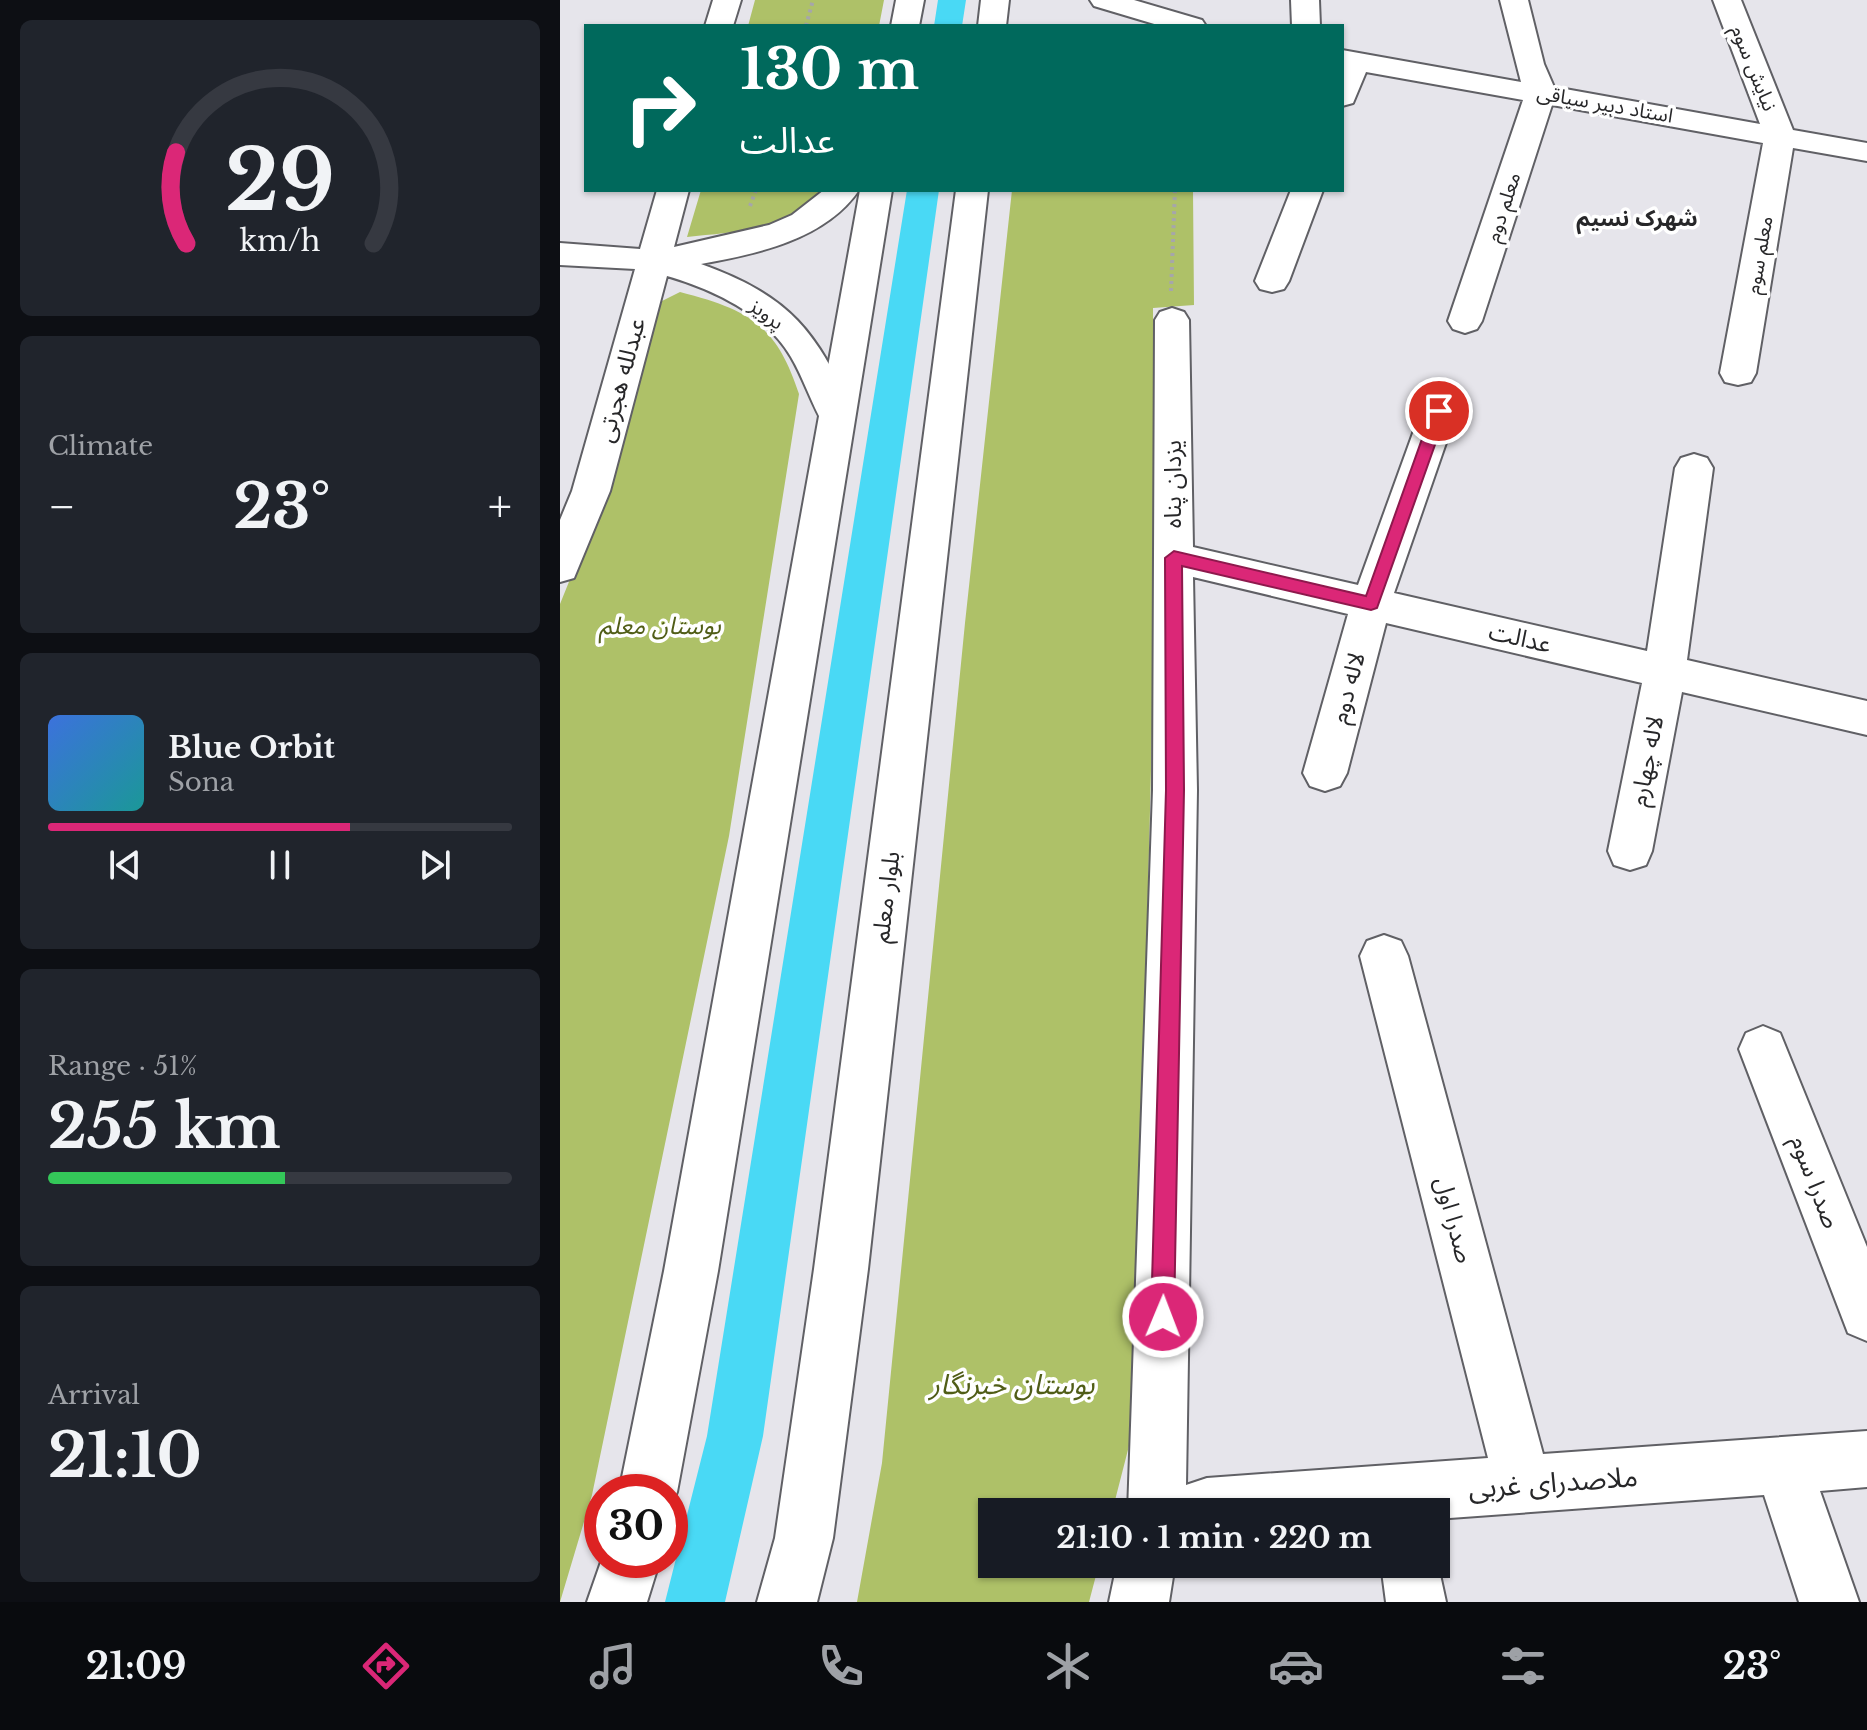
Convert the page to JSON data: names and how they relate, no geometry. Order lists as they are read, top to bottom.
{
  "streets": {
    "street": [
      "نیایش سوم",
      "استاد دبیر سیاقی",
      "معلم دوم",
      "معلم سوم",
      "پرویز",
      "عبدلله هجرتی",
      "یزدان پناه",
      "عدالت",
      "لاله دوم",
      "لاله چهارم",
      "بلوار معلم",
      "صدرا سوم",
      "صدرا اول",
      "ملاصدرای غربی"
    ]
  },
  "crossings": [
    ["نیایش سوم", "استاد دبیر سیاقی"],
    ["نیایش سوم", "معلم سوم"],
    ["استاد دبیر سیاقی", "معلم دوم"],
    ["استاد دبیر سیاقی", "معلم سوم"],
    ["پرویز", "عبدلله هجرتی"],
    ["یزدان پناه", "عدالت"],
    ["عدالت", "لاله دوم"],
    ["عدالت", "لاله چهارم"],
    ["صدرا اول", "ملاصدرای غربی"]
  ],
  "districts": ["شهرک نسیم"],
  "parks": ["بوستان معلم", "بوستان خبرنگار"],
  "page": {
    "turn": ["130 m", "عدالت"],
    "tile": [
      "Climate",
      ["Range · 51%", "255 km"],
      ["Arrival", "21:10"]
    ],
    "heat": ["−", "23°", "+"],
    "song": ["Blue Orbit", "Sona"],
    "limit": "30",
    "trip": "21:10 · 1 min · 220 m",
    "tabs": ["21:09", "23°"],
    "gauge": ["29", "km/h"]
  }
}
